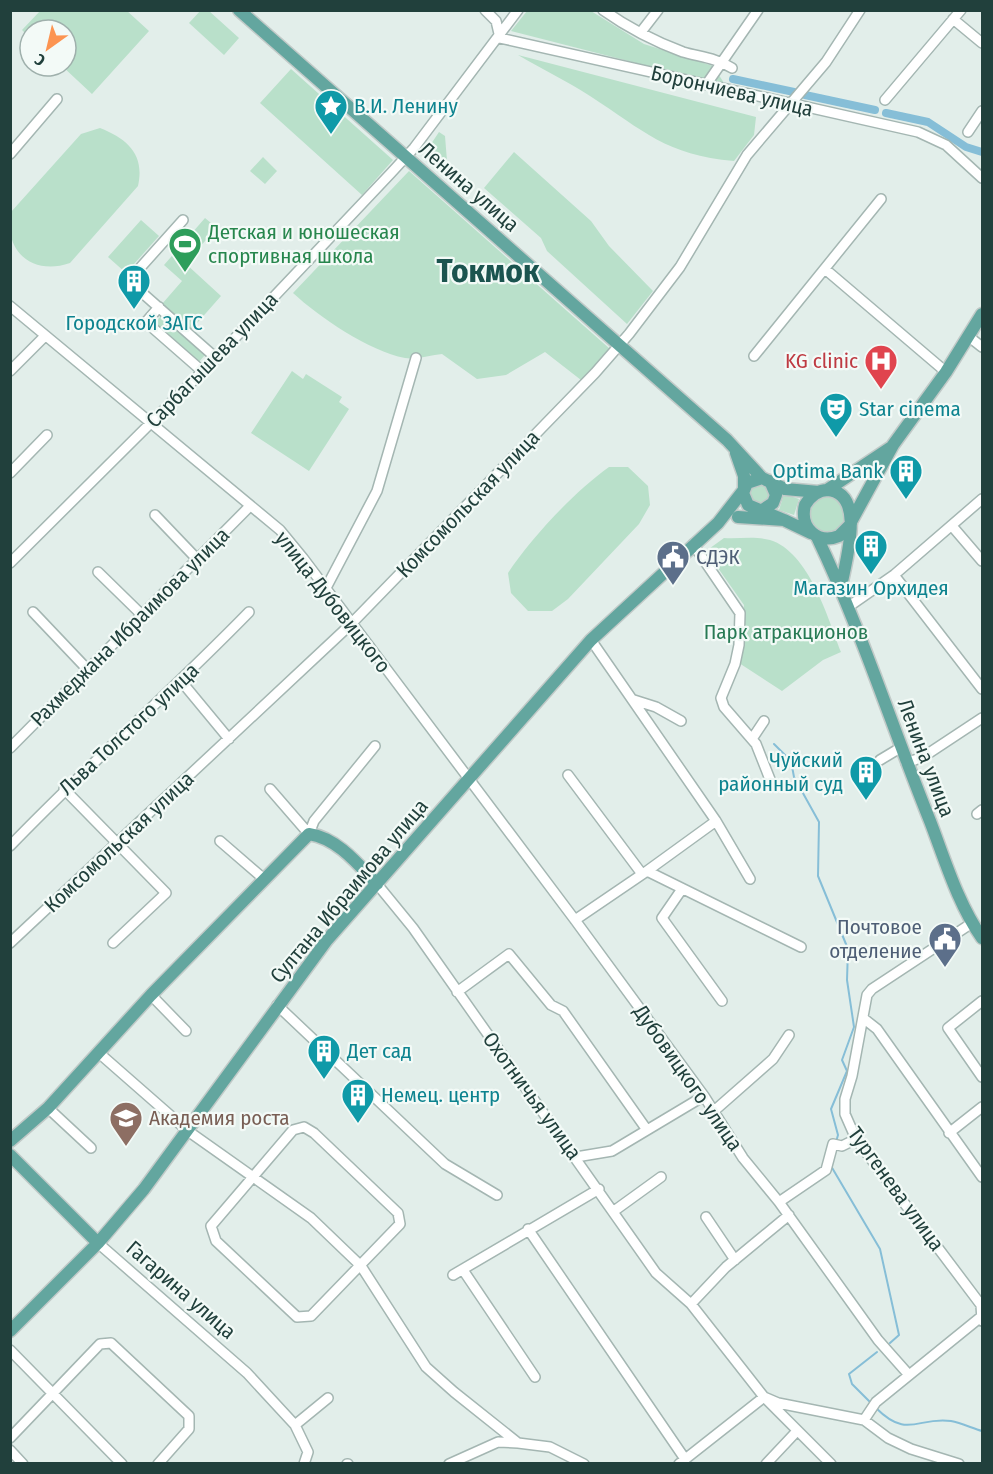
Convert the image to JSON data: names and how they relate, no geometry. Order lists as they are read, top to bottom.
{
  "streets": {
    "main road": ["Ленина улица", "Султана Ибраимова улица", "Гагарина улица"],
    "street": [
      "Борончиева улица",
      "Сарбагышева улица",
      "Комсомольская улица",
      "улица Дубовицкого",
      "Рахмеджана Ибраимова улица",
      "Льва Толстого улица",
      "Дубовицкого улица",
      "Охотничья улица",
      "Тургенева улица"
    ]
  },
  "crossings": [
    ["Борончиева улица", "Сарбагышева улица"],
    ["Борончиева улица", "Комсомольская улица"],
    ["Ленина улица", "Сарбагышева улица"],
    ["Ленина улица", "Комсомольская улица"],
    ["Ленина улица", "Тургенева улица"],
    ["Сарбагышева улица", "улица Дубовицкого"],
    ["Комсомольская улица", "улица Дубовицкого"],
    ["улица Дубовицкого", "Рахмеджана Ибраимова улица"],
    ["улица Дубовицкого", "Султана Ибраимова улица"],
    ["улица Дубовицкого", "Дубовицкого улица"],
    ["Султана Ибраимова улица", "Дубовицкого улица"],
    ["Султана Ибраимова улица", "Охотничья улица"],
    ["Султана Ибраимова улица", "Гагарина улица"]
  ],
  "districts": ["Токмок"],
  "parks": ["Парк атракционов"],
  "places": {
    "place": ["В.И. Ленину"],
    "sports": ["Детская и юношеская спортивная школа"],
    "building": [
      "Городской ЗАГС",
      "Optima Bank",
      "Магазин Орхидея",
      "Чуйский районный суд",
      "Дет сад",
      "Немец. центр"
    ],
    "hospital": ["KG clinic"],
    "theatre": ["Star cinema"],
    "public building": ["СДЭК", "Почтовое отделение"],
    "school or university": ["Академия роста"]
  },
  "north": "bottom left"
}
